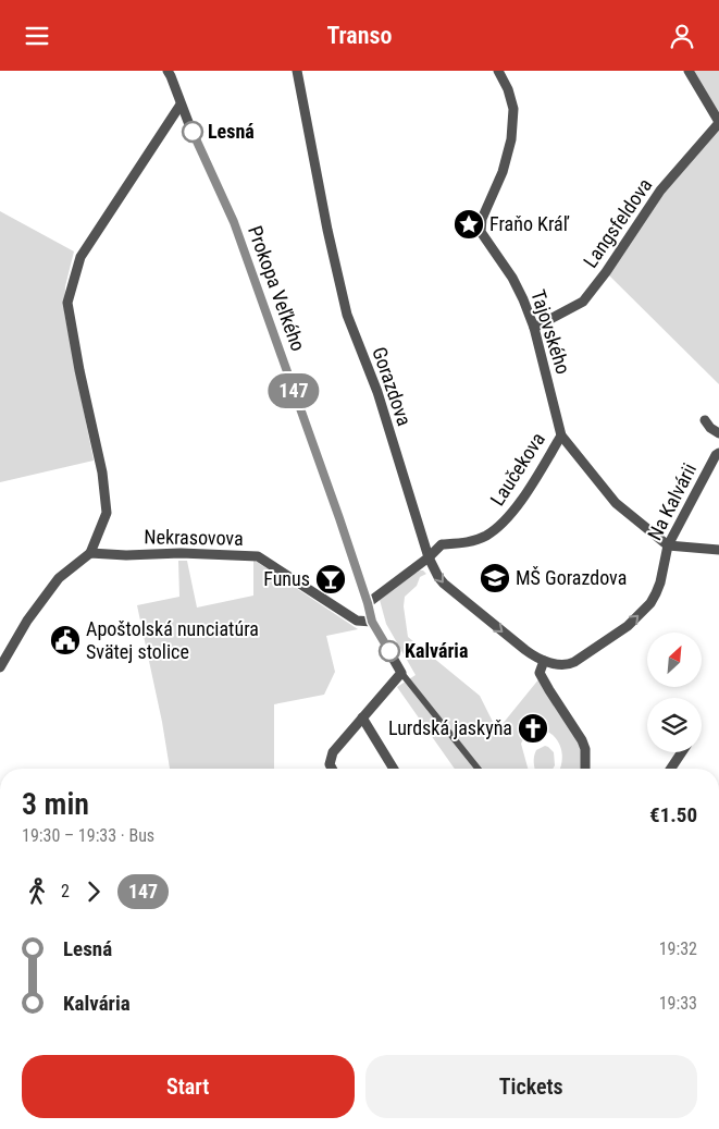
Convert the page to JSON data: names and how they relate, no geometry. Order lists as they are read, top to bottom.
{
  "streets": {
    "street": [
      "Langsfeldova",
      "Prokopa Veľkého",
      "Tajovského",
      "Gorazdova",
      "Laučekova",
      "Na Kalvárii",
      "Nekrasovova"
    ]
  },
  "crossings": [
    ["Langsfeldova", "Tajovského"],
    ["Prokopa Veľkého", "Laučekova"],
    ["Prokopa Veľkého", "Nekrasovova"],
    ["Tajovského", "Laučekova"],
    ["Tajovského", "Na Kalvárii"],
    ["Gorazdova", "Laučekova"],
    ["Gorazdova", "Na Kalvárii"]
  ],
  "one_way": ["Na Kalvárii"],
  "places": {
    "other": ["Lesná", "Kalvária"],
    "place": ["Fraňo Kráľ"],
    "school or university": ["MŠ Gorazdova"],
    "bar": ["Funus"],
    "public building": ["Apoštolská nunciatúra Svätej stolice"],
    "church": ["Lurdská jaskyňa"]
  },
  "lines": ["bus line 147"],
  "north": "top right",
  "page": {
    "header": "Transo",
    "on_map": "147",
    "heading": ["3 min", "19:30 – 19:33 · Bus", "€1.50"],
    "legs": ["2", "147"],
    "list": [
      {
        "name": "Lesná",
        "value": "19:32"
      },
      {
        "name": "Kalvária",
        "value": "19:33"
      }
    ],
    "buttons": ["Start", "Tickets"]
  }
}
